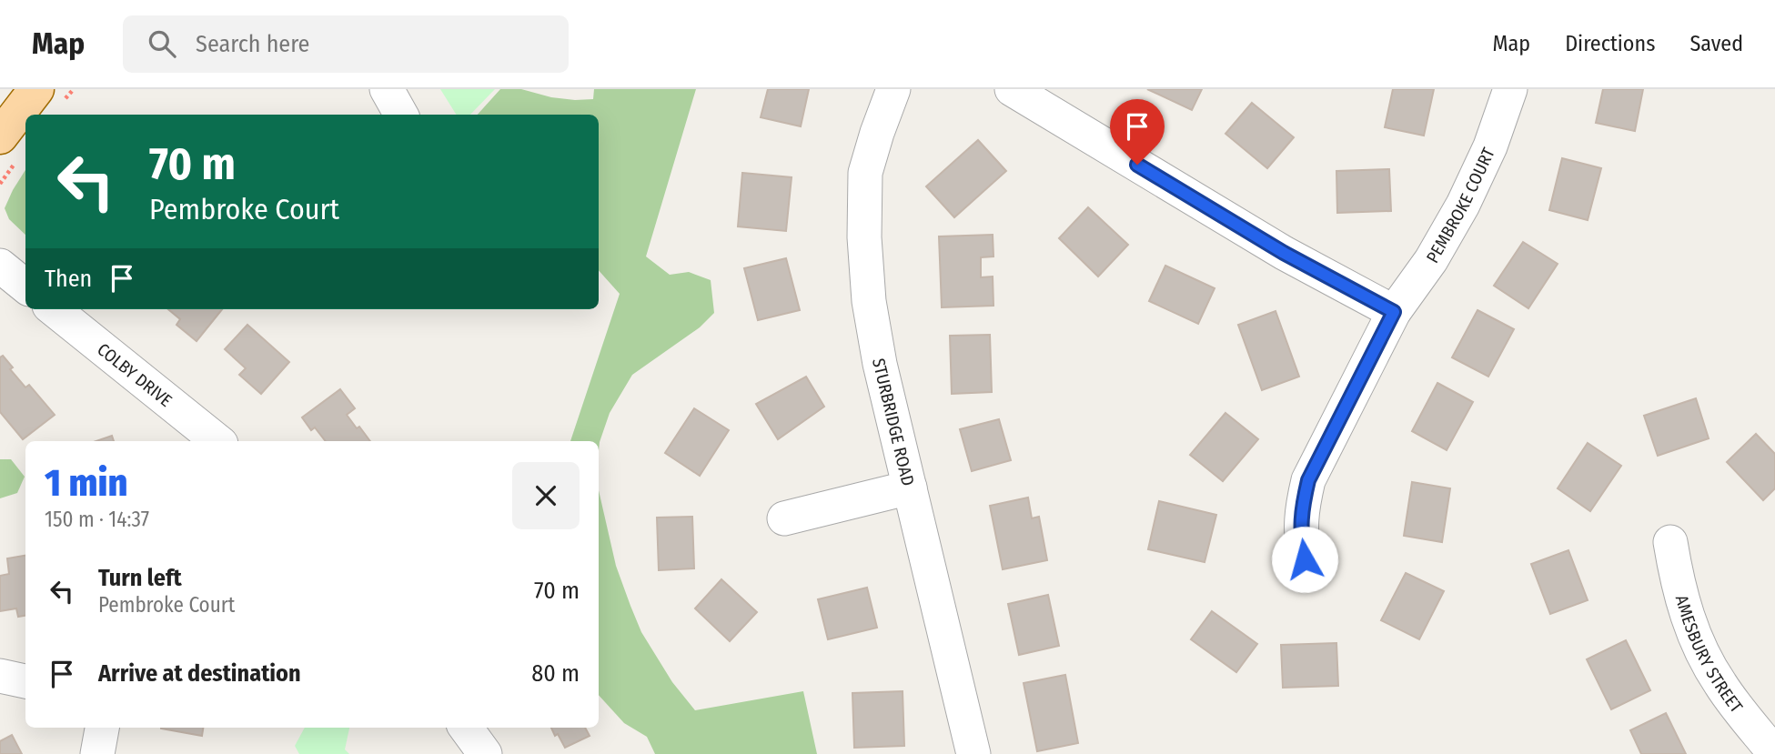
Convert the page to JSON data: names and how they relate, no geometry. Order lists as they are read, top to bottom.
{
  "streets": {
    "street": [
      "PEMBROKE COURT",
      "COLBY DRIVE",
      "STURBRIDGE ROAD",
      "AMESBURY STREET"
    ]
  },
  "page": {
    "header": "Map",
    "search": "Search here",
    "nav": ["Map", "Directions", "Saved"],
    "turn": ["70 m", "Pembroke Court"],
    "then": "Then",
    "heading": ["1 min", "150 m · 14:37"],
    "list": [
      {
        "name": "Turn left",
        "note": "Pembroke Court",
        "value": "70 m"
      },
      {
        "name": "Arrive at destination",
        "value": "80 m"
      }
    ]
  }
}
